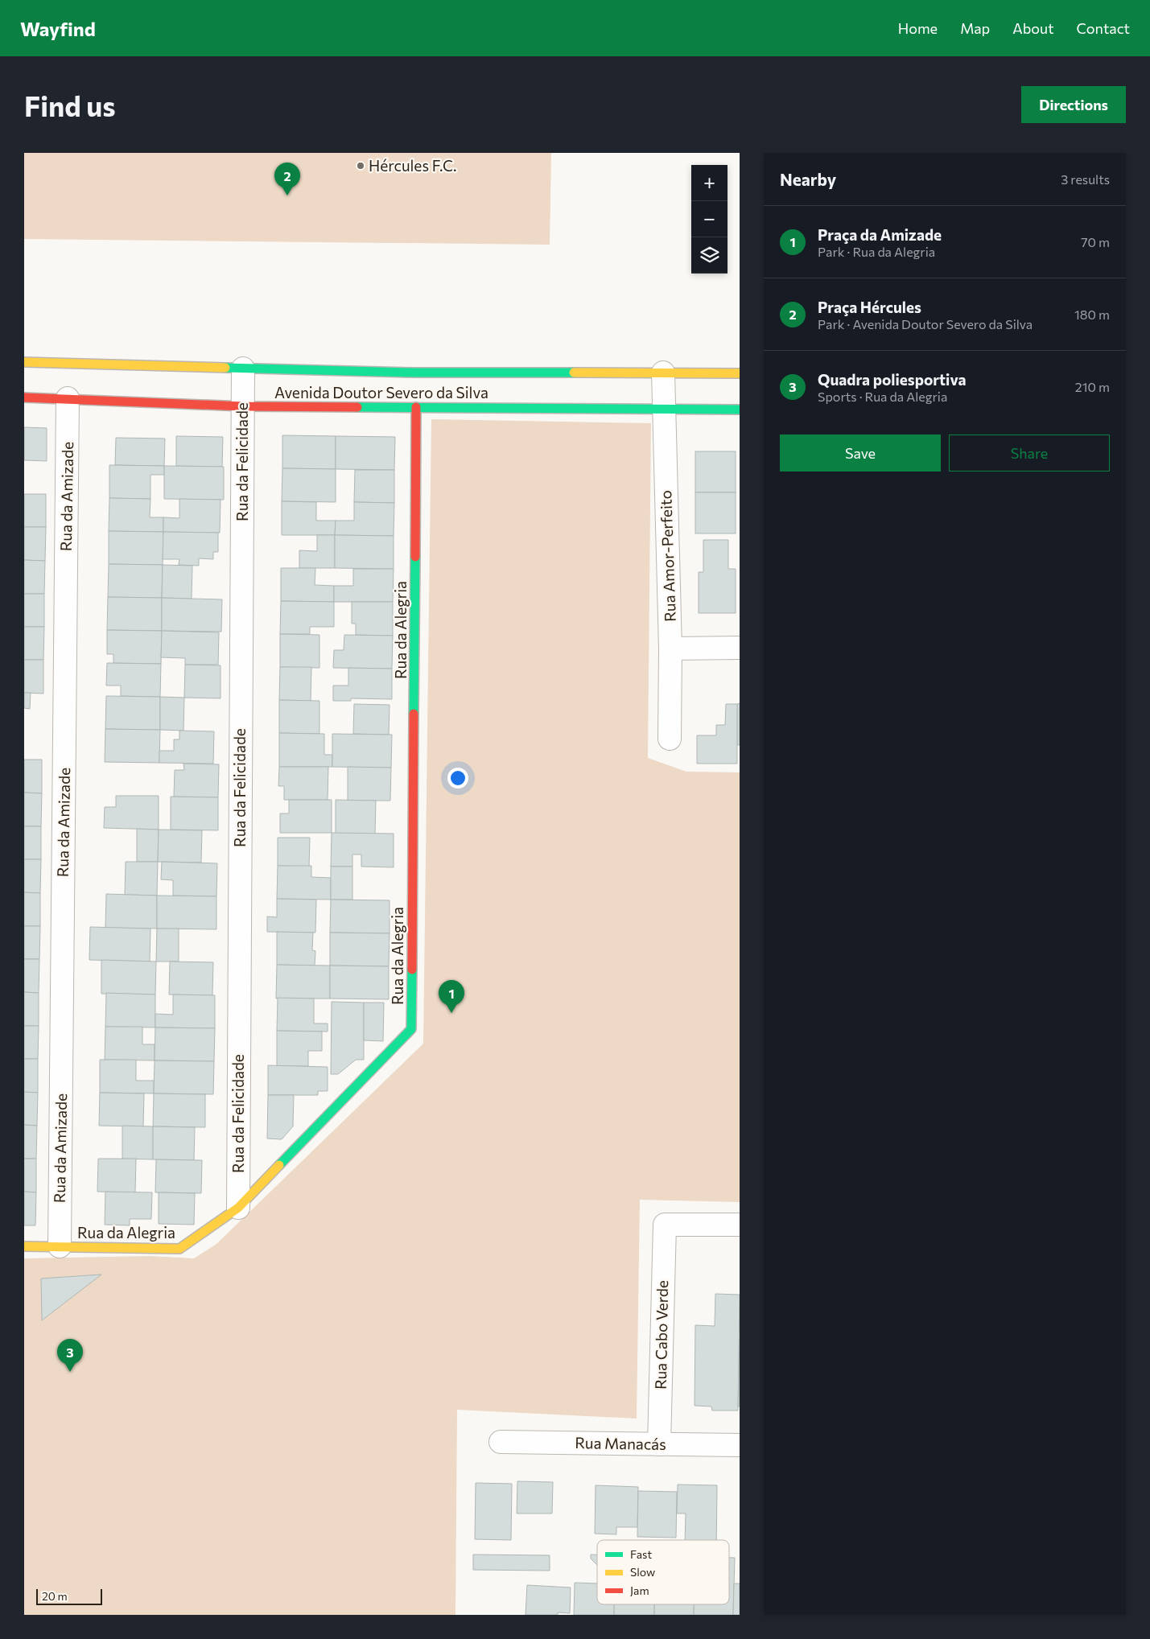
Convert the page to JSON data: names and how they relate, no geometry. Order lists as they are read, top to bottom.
{
  "streets": {
    "main road": ["Avenida Doutor Severo da Silva", "Rua da Alegria"],
    "street": [
      "Rua da Felicidade",
      "Rua da Amizade",
      "Rua Amor-Perfeito",
      "Rua Cabo Verde",
      "Rua Manacás"
    ]
  },
  "crossings": [
    ["Avenida Doutor Severo da Silva", "Rua da Felicidade"],
    ["Avenida Doutor Severo da Silva", "Rua da Amizade"],
    ["Avenida Doutor Severo da Silva", "Rua Amor-Perfeito"],
    ["Avenida Doutor Severo da Silva", "Rua da Alegria"],
    ["Rua da Felicidade", "Rua da Alegria"],
    ["Rua da Amizade", "Rua da Alegria"],
    ["Rua Cabo Verde", "Rua Manacás"]
  ],
  "places": ["Hércules F.C."],
  "legend": ["Fast", "Slow", "Jam"],
  "scale_bar": "20 m",
  "page": {
    "header": "Wayfind",
    "nav": [
      "Home",
      "Map",
      "About",
      "Contact"
    ],
    "buttons": [
      "Directions",
      ["Save", "Share"]
    ],
    "title": "Find us",
    "heading": ["Nearby", "3 results"],
    "pins": ["2", "1", "3"],
    "map_buttons": ["+", "−"],
    "list": [
      {
        "mark": "1",
        "name": "Praça da Amizade",
        "note": "Park · Rua da Alegria",
        "value": "70 m"
      },
      {
        "mark": "2",
        "name": "Praça Hércules",
        "note": "Park · Avenida Doutor Severo da Silva",
        "value": "180 m"
      },
      {
        "mark": "3",
        "name": "Quadra poliesportiva",
        "note": "Sports · Rua da Alegria",
        "value": "210 m"
      }
    ],
    "scale": "20 m"
  }
}
